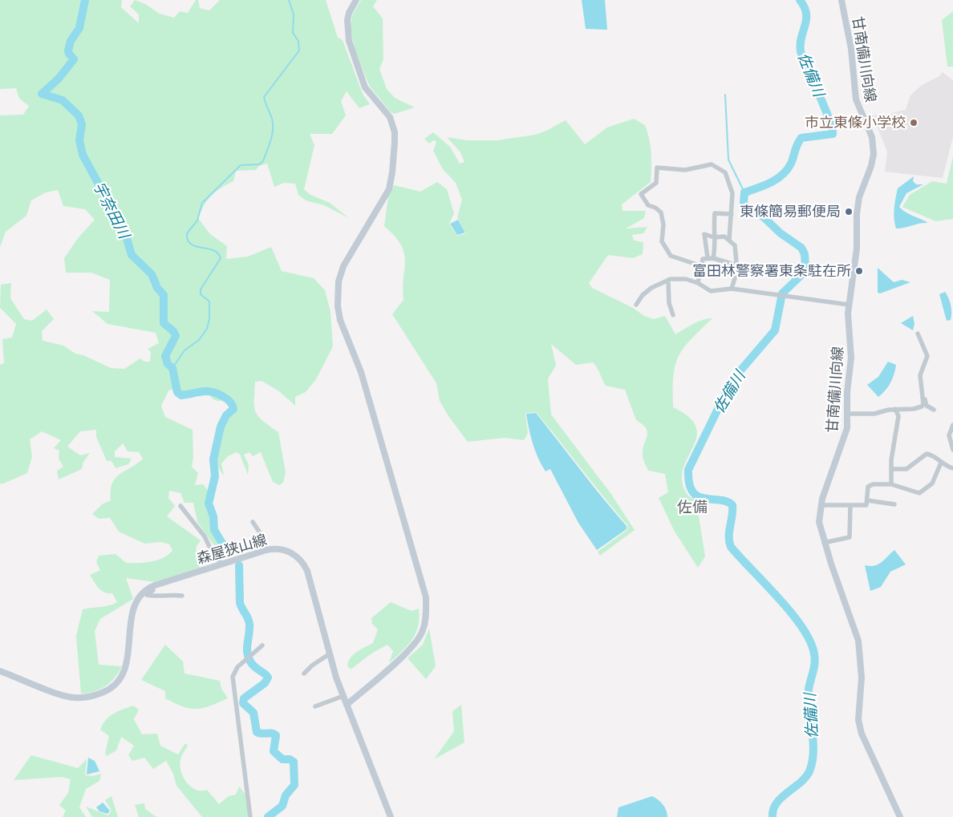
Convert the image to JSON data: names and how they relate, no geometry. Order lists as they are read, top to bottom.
{
  "streets": {
    "main road": ["甘南備川向線", "森屋狭山線"]
  },
  "districts": ["佐備"],
  "water": ["佐備川", "宇奈田川"],
  "places": ["市立東條小学校", "東條簡易郵便局", "富田林警察署東条駐在所"]
}
